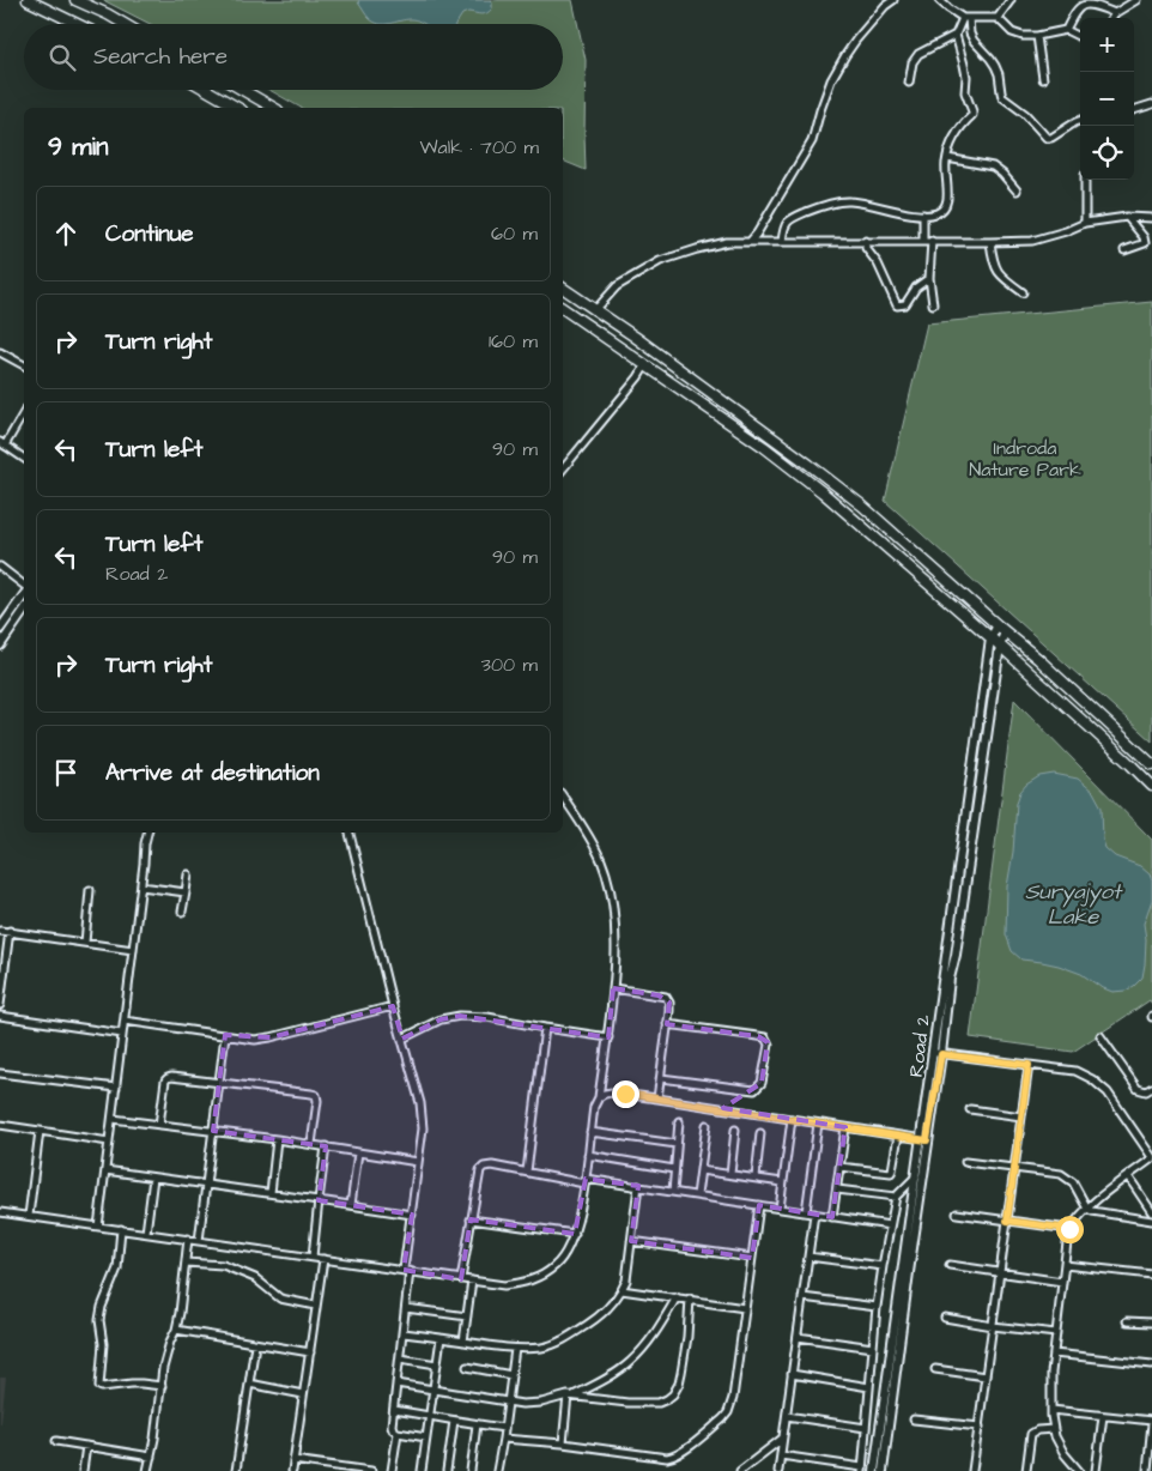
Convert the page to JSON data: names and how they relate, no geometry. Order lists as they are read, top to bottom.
{
  "streets": {
    "street": ["Road 2"]
  },
  "water": ["Suryajyot Lake"],
  "parks": ["Indroda Nature Park"],
  "page": {
    "map_buttons": ["+", "−"],
    "search": "Search here",
    "heading": ["9 min", "Walk · 700 m"],
    "list": [
      ["Continue", "60 m"],
      ["Turn right", "160 m"],
      ["Turn left", "90 m"],
      ["Turn left", "Road 2", "90 m"],
      ["Turn right", "300 m"],
      "Arrive at destination"
    ]
  }
}
